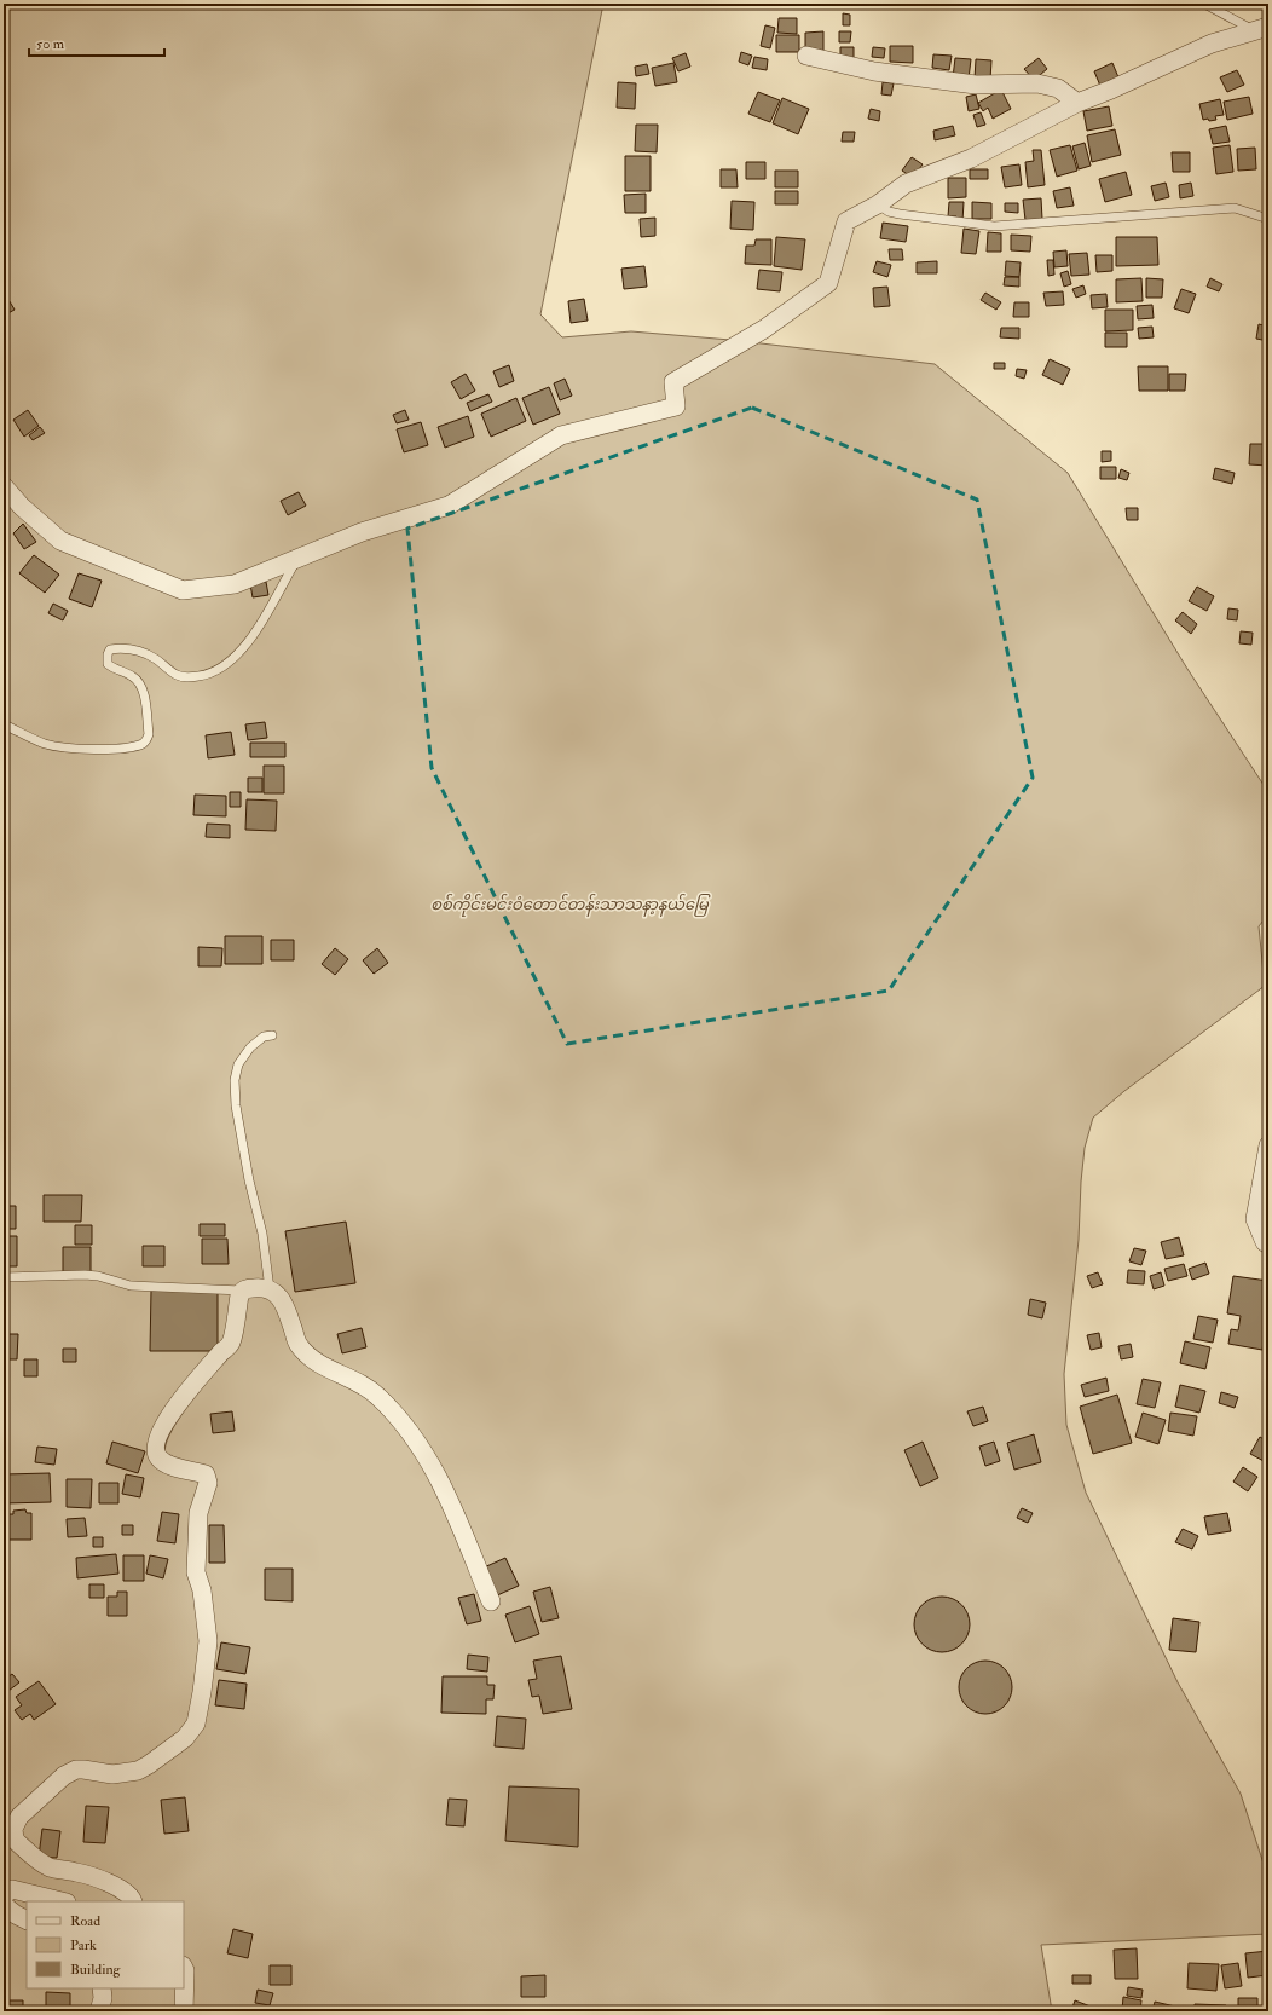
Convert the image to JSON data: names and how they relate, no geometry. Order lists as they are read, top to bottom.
{
  "parks": ["စစ်ကိုင်းမင်းဝံတောင်တန်းသာသနာ့နယ်မြေ"],
  "legend": ["Road", "Park", "Building"],
  "scale_bar": "50 m"
}
